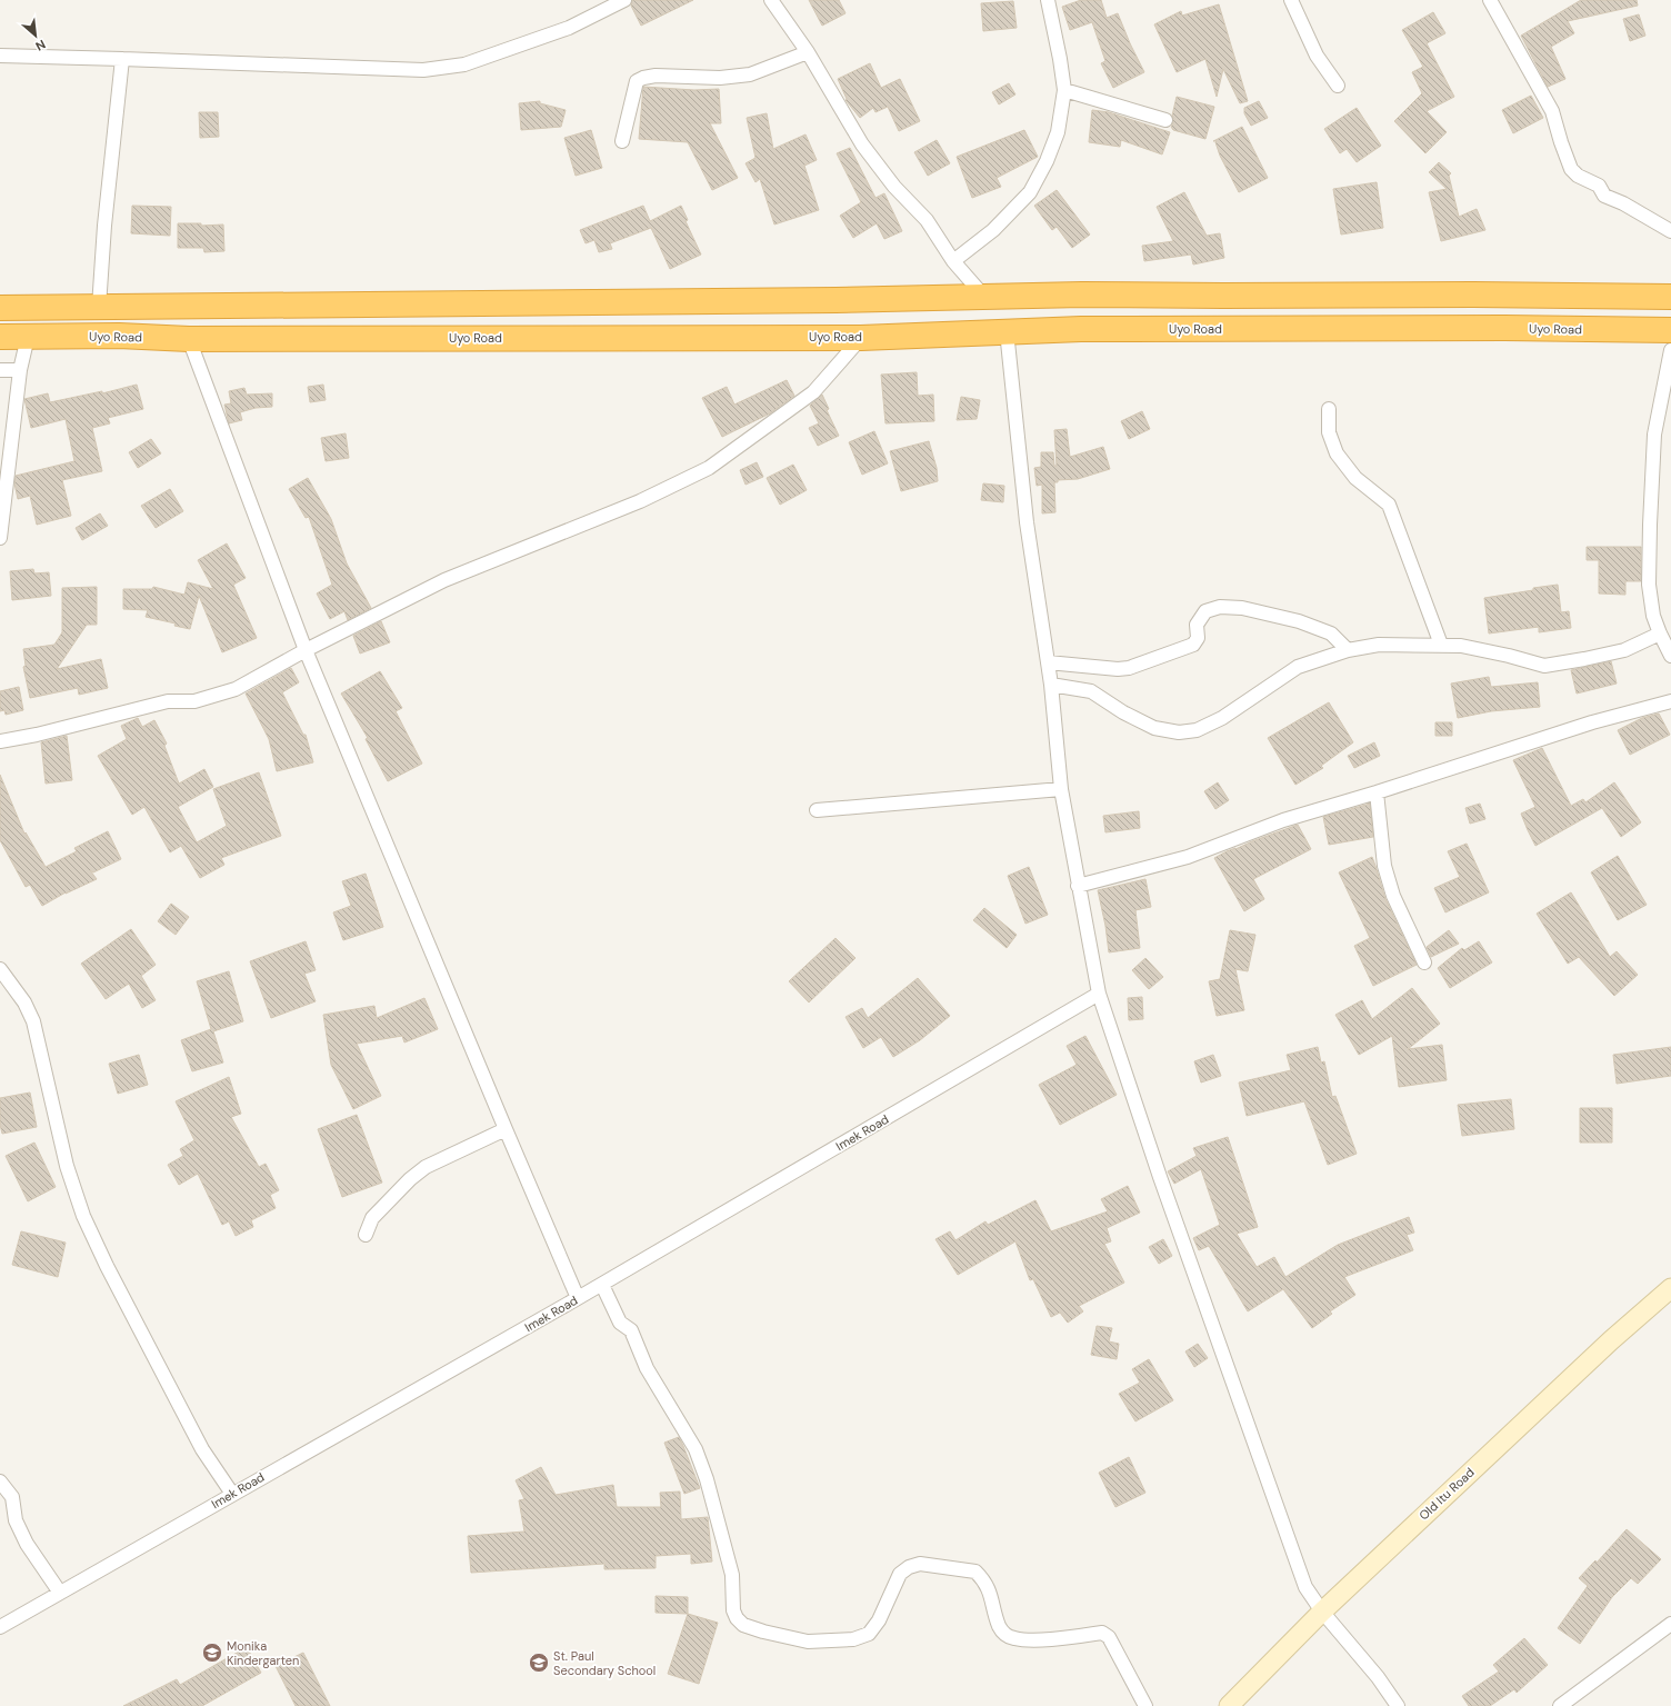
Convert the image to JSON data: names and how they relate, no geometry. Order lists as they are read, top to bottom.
{
  "streets": {
    "highway": ["Uyo Road"],
    "street": ["Imek Road", "Old Itu Road"]
  },
  "places": {
    "school or university": ["Monika Kindergarten", "St. Paul Secondary School"]
  },
  "north": "bottom right"
}
